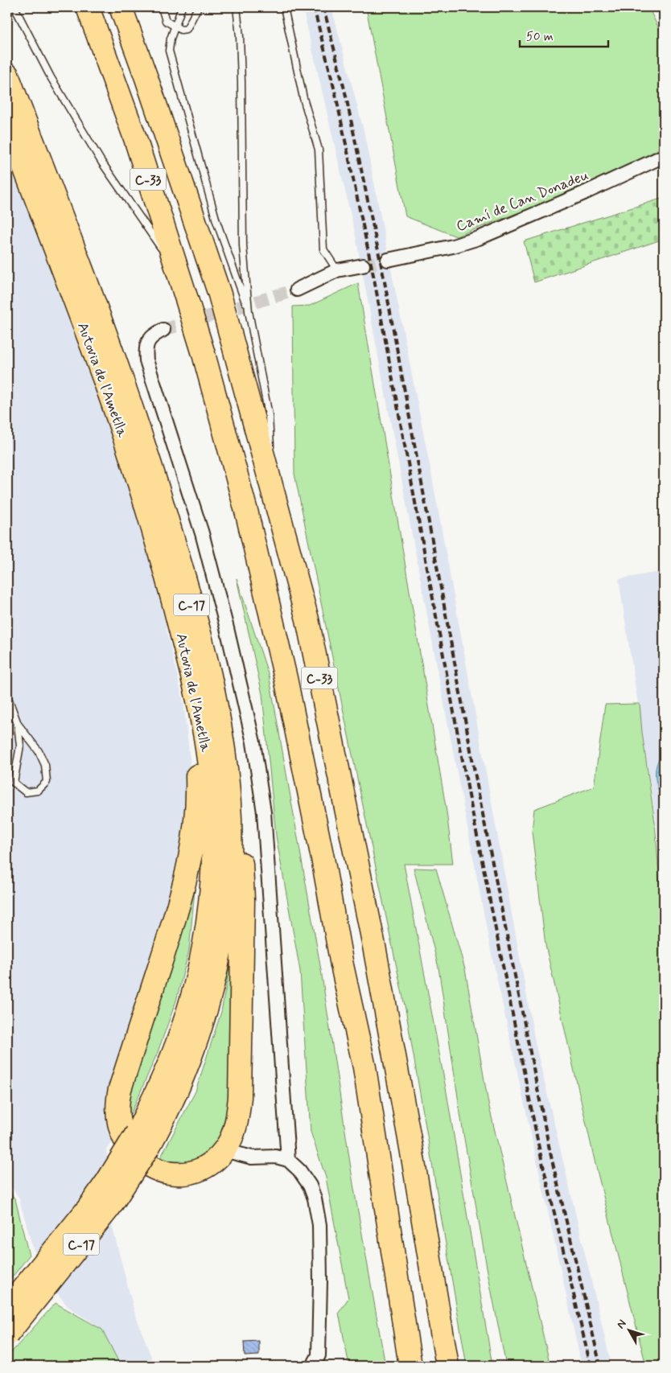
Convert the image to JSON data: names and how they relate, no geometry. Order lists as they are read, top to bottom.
{
  "streets": {
    "highway": ["C-33", "Autovia de l'Ametlla", "C-17"],
    "street": ["Camí de Can Donadeu"]
  },
  "crossings": [
    ["Autovia de l'Ametlla", "C-17"]
  ],
  "scale_bar": "50 m",
  "north": "top left"
}
